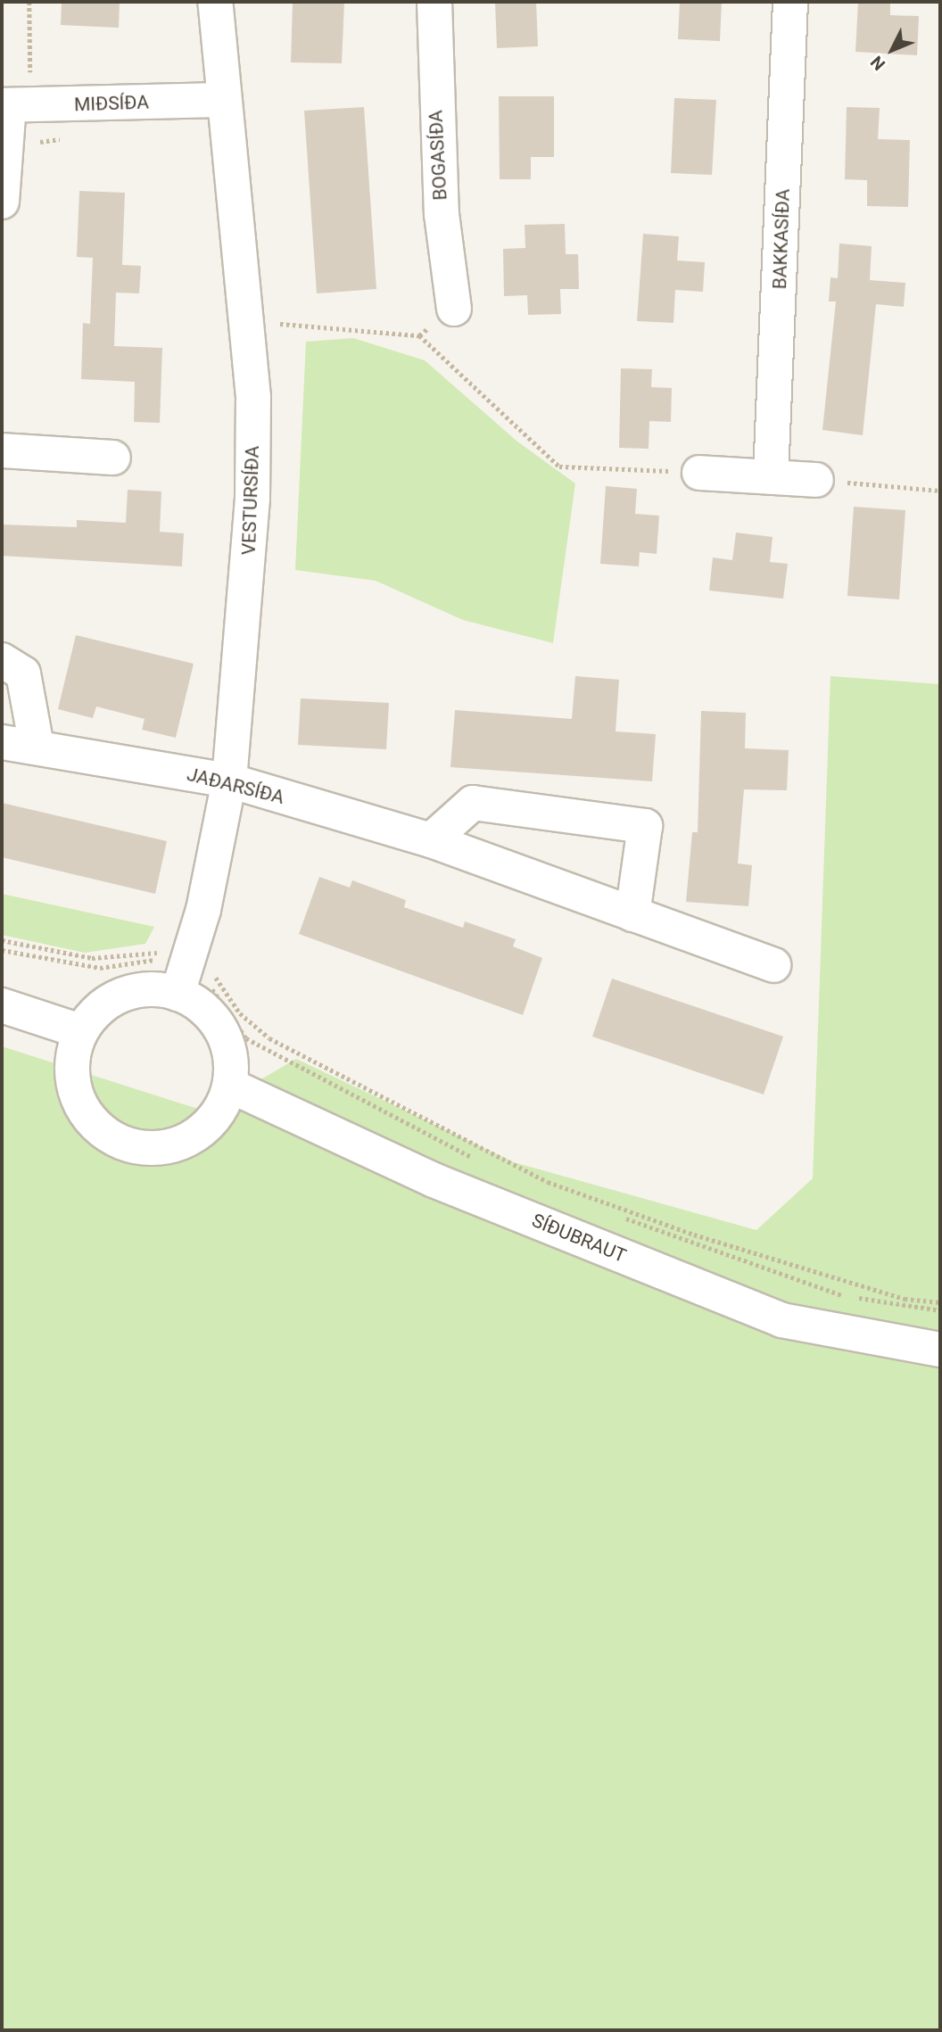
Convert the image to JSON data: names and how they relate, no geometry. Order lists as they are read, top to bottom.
{
  "streets": {
    "street": [
      "MIÐSÍÐA",
      "BOGASÍÐA",
      "BAKKASÍÐA",
      "VESTURSÍÐA",
      "JAÐARSÍÐA",
      "SÍÐUBRAUT"
    ]
  },
  "crossings": [
    ["MIÐSÍÐA", "VESTURSÍÐA"],
    ["VESTURSÍÐA", "JAÐARSÍÐA"],
    ["VESTURSÍÐA", "SÍÐUBRAUT"]
  ],
  "north": "bottom left"
}
